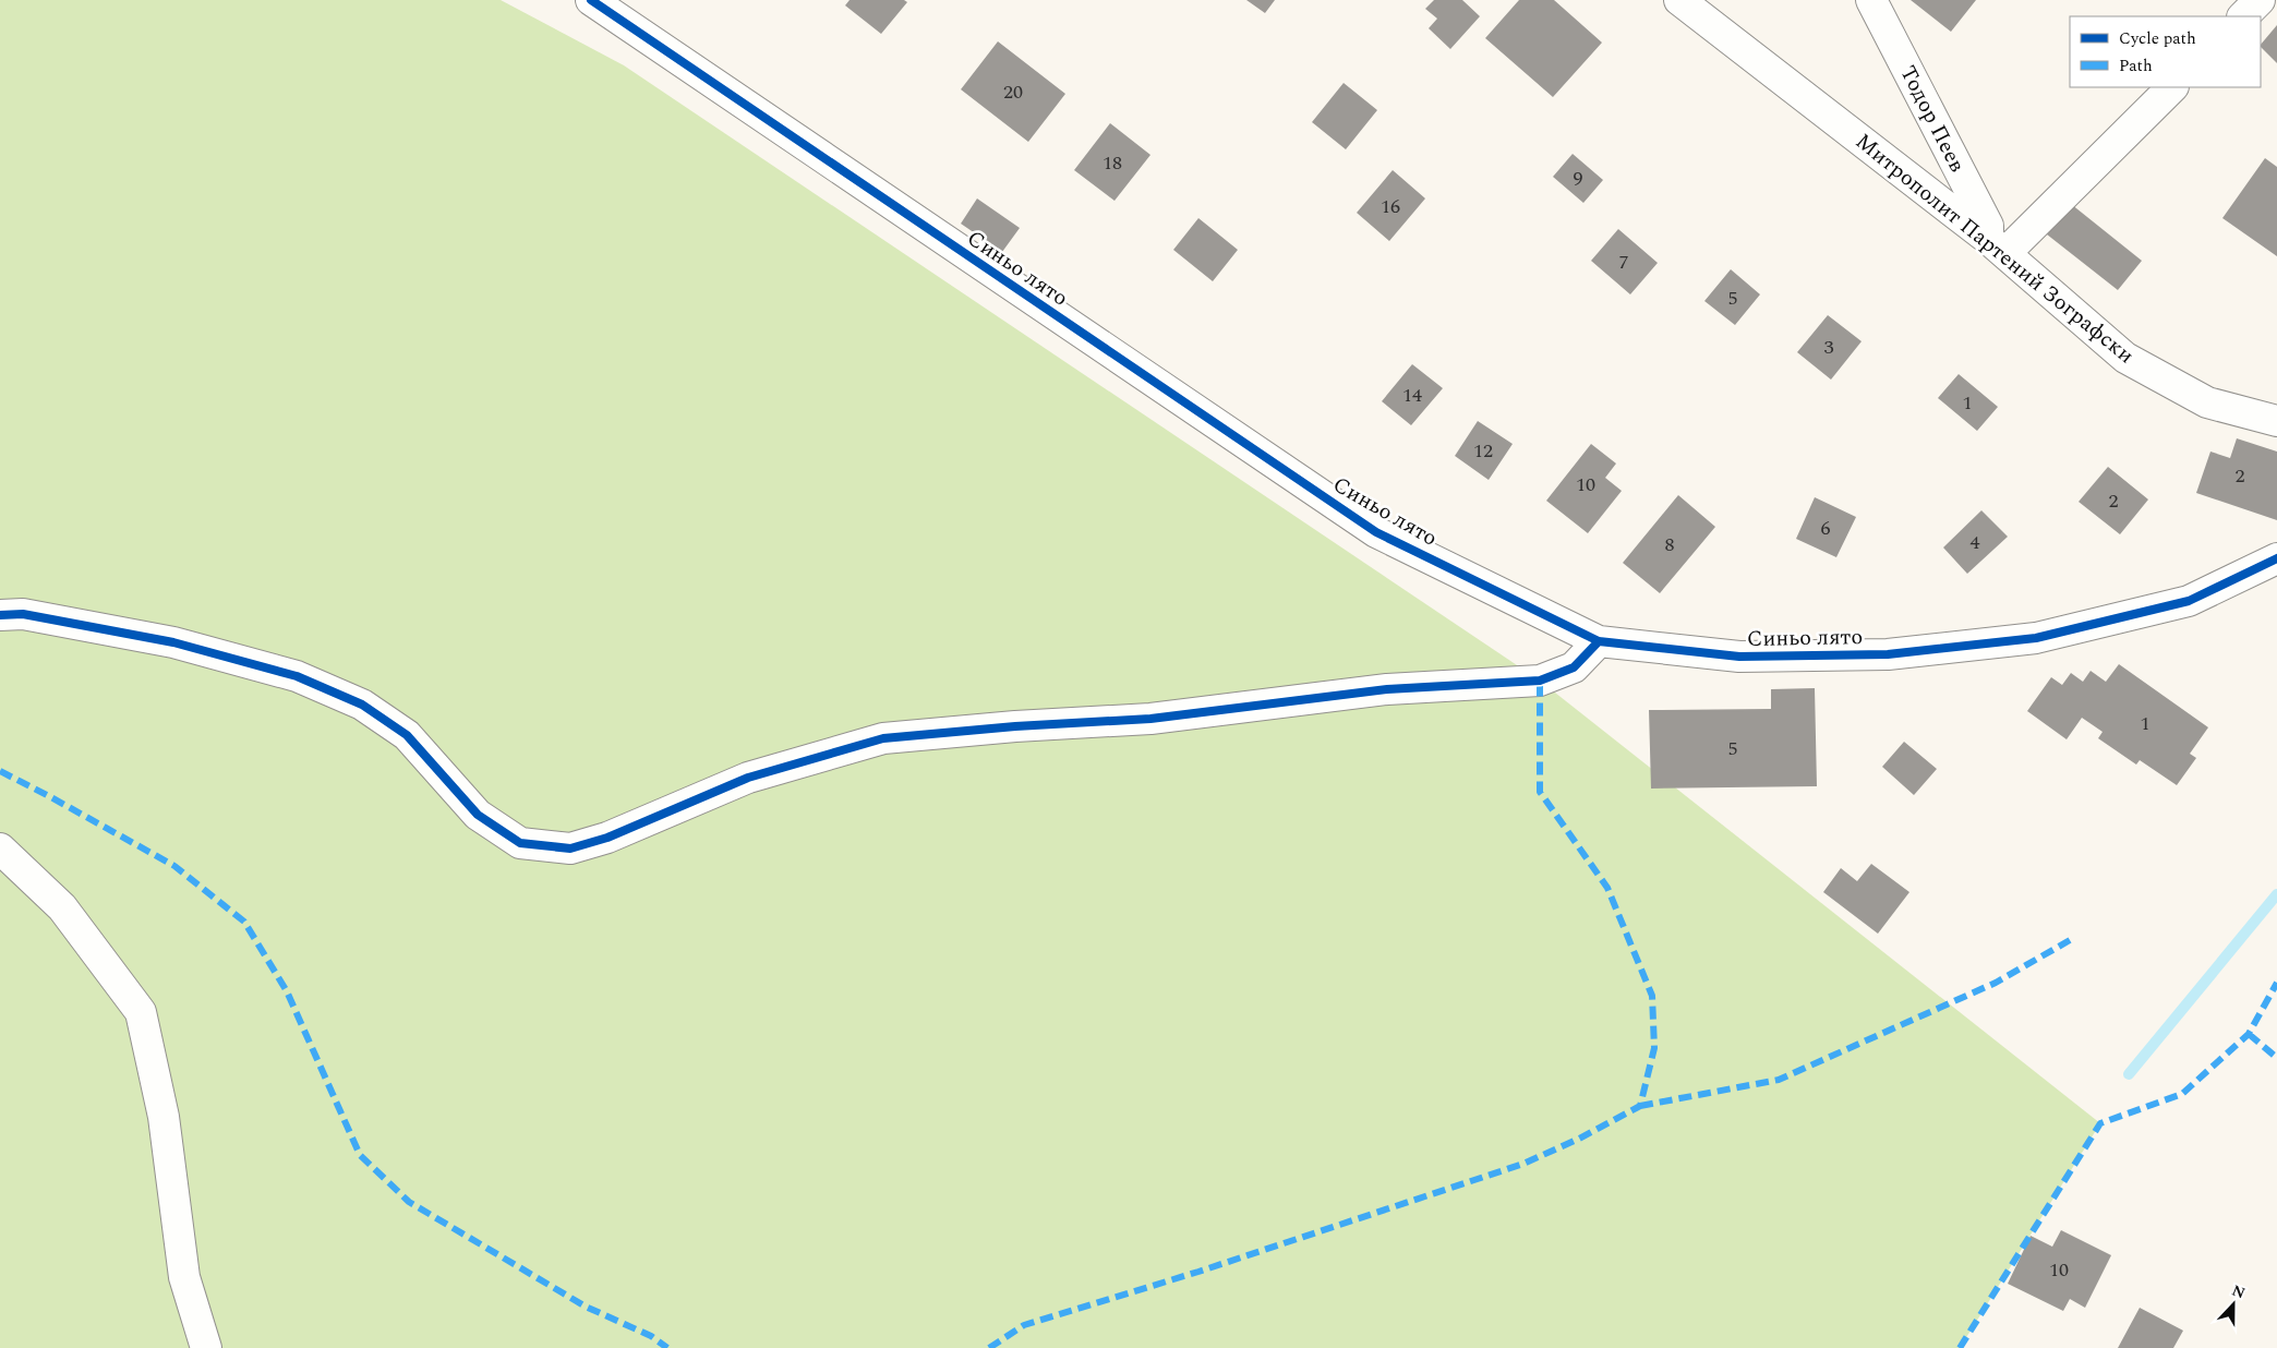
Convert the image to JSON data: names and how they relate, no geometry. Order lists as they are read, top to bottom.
{
  "streets": {
    "street": ["Тодор Пеев", "Митрополит Партений Зографски", "Синьо лято"]
  },
  "crossings": [
    ["Тодор Пеев", "Митрополит Партений Зографски"]
  ],
  "house_numbers": [
    "20",
    "18",
    "9",
    "16",
    "7",
    "5",
    "3",
    "14",
    "1",
    "12",
    "2",
    "10",
    "2",
    "6",
    "4",
    "8",
    "1",
    "5",
    "10"
  ],
  "legend": ["Cycle path", "Path"],
  "north": "top"
}
